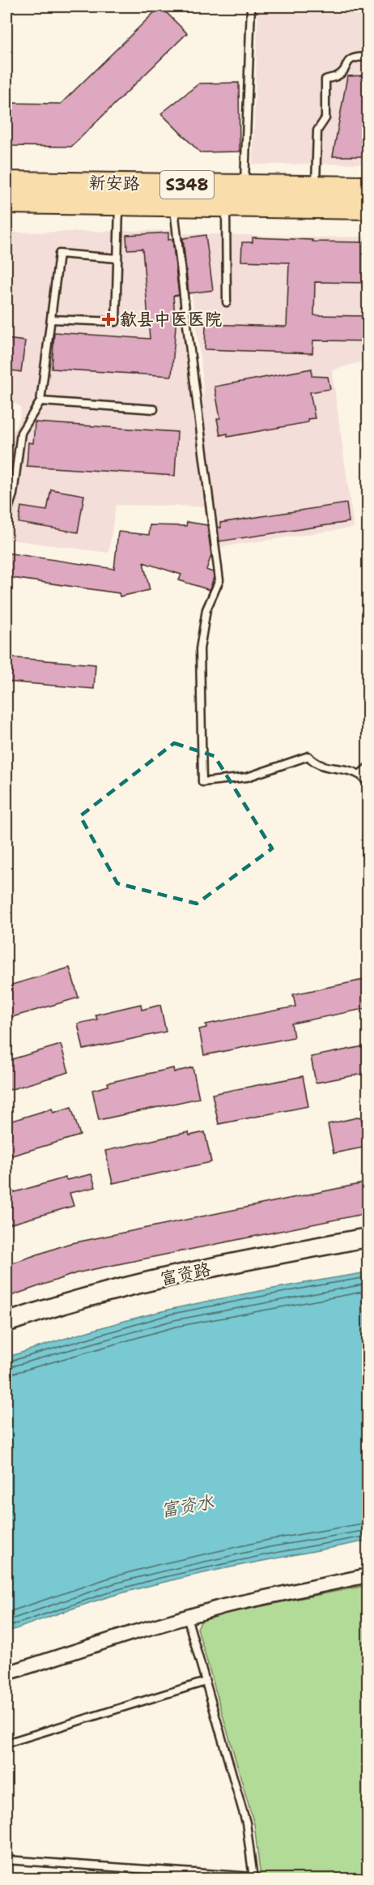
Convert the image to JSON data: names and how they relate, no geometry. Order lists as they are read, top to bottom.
{
  "streets": {
    "main road": ["新安路", "S348"],
    "street": ["富资路"]
  },
  "water": ["富资水"],
  "places": {
    "health": ["歙县中医医院"]
  }
}
